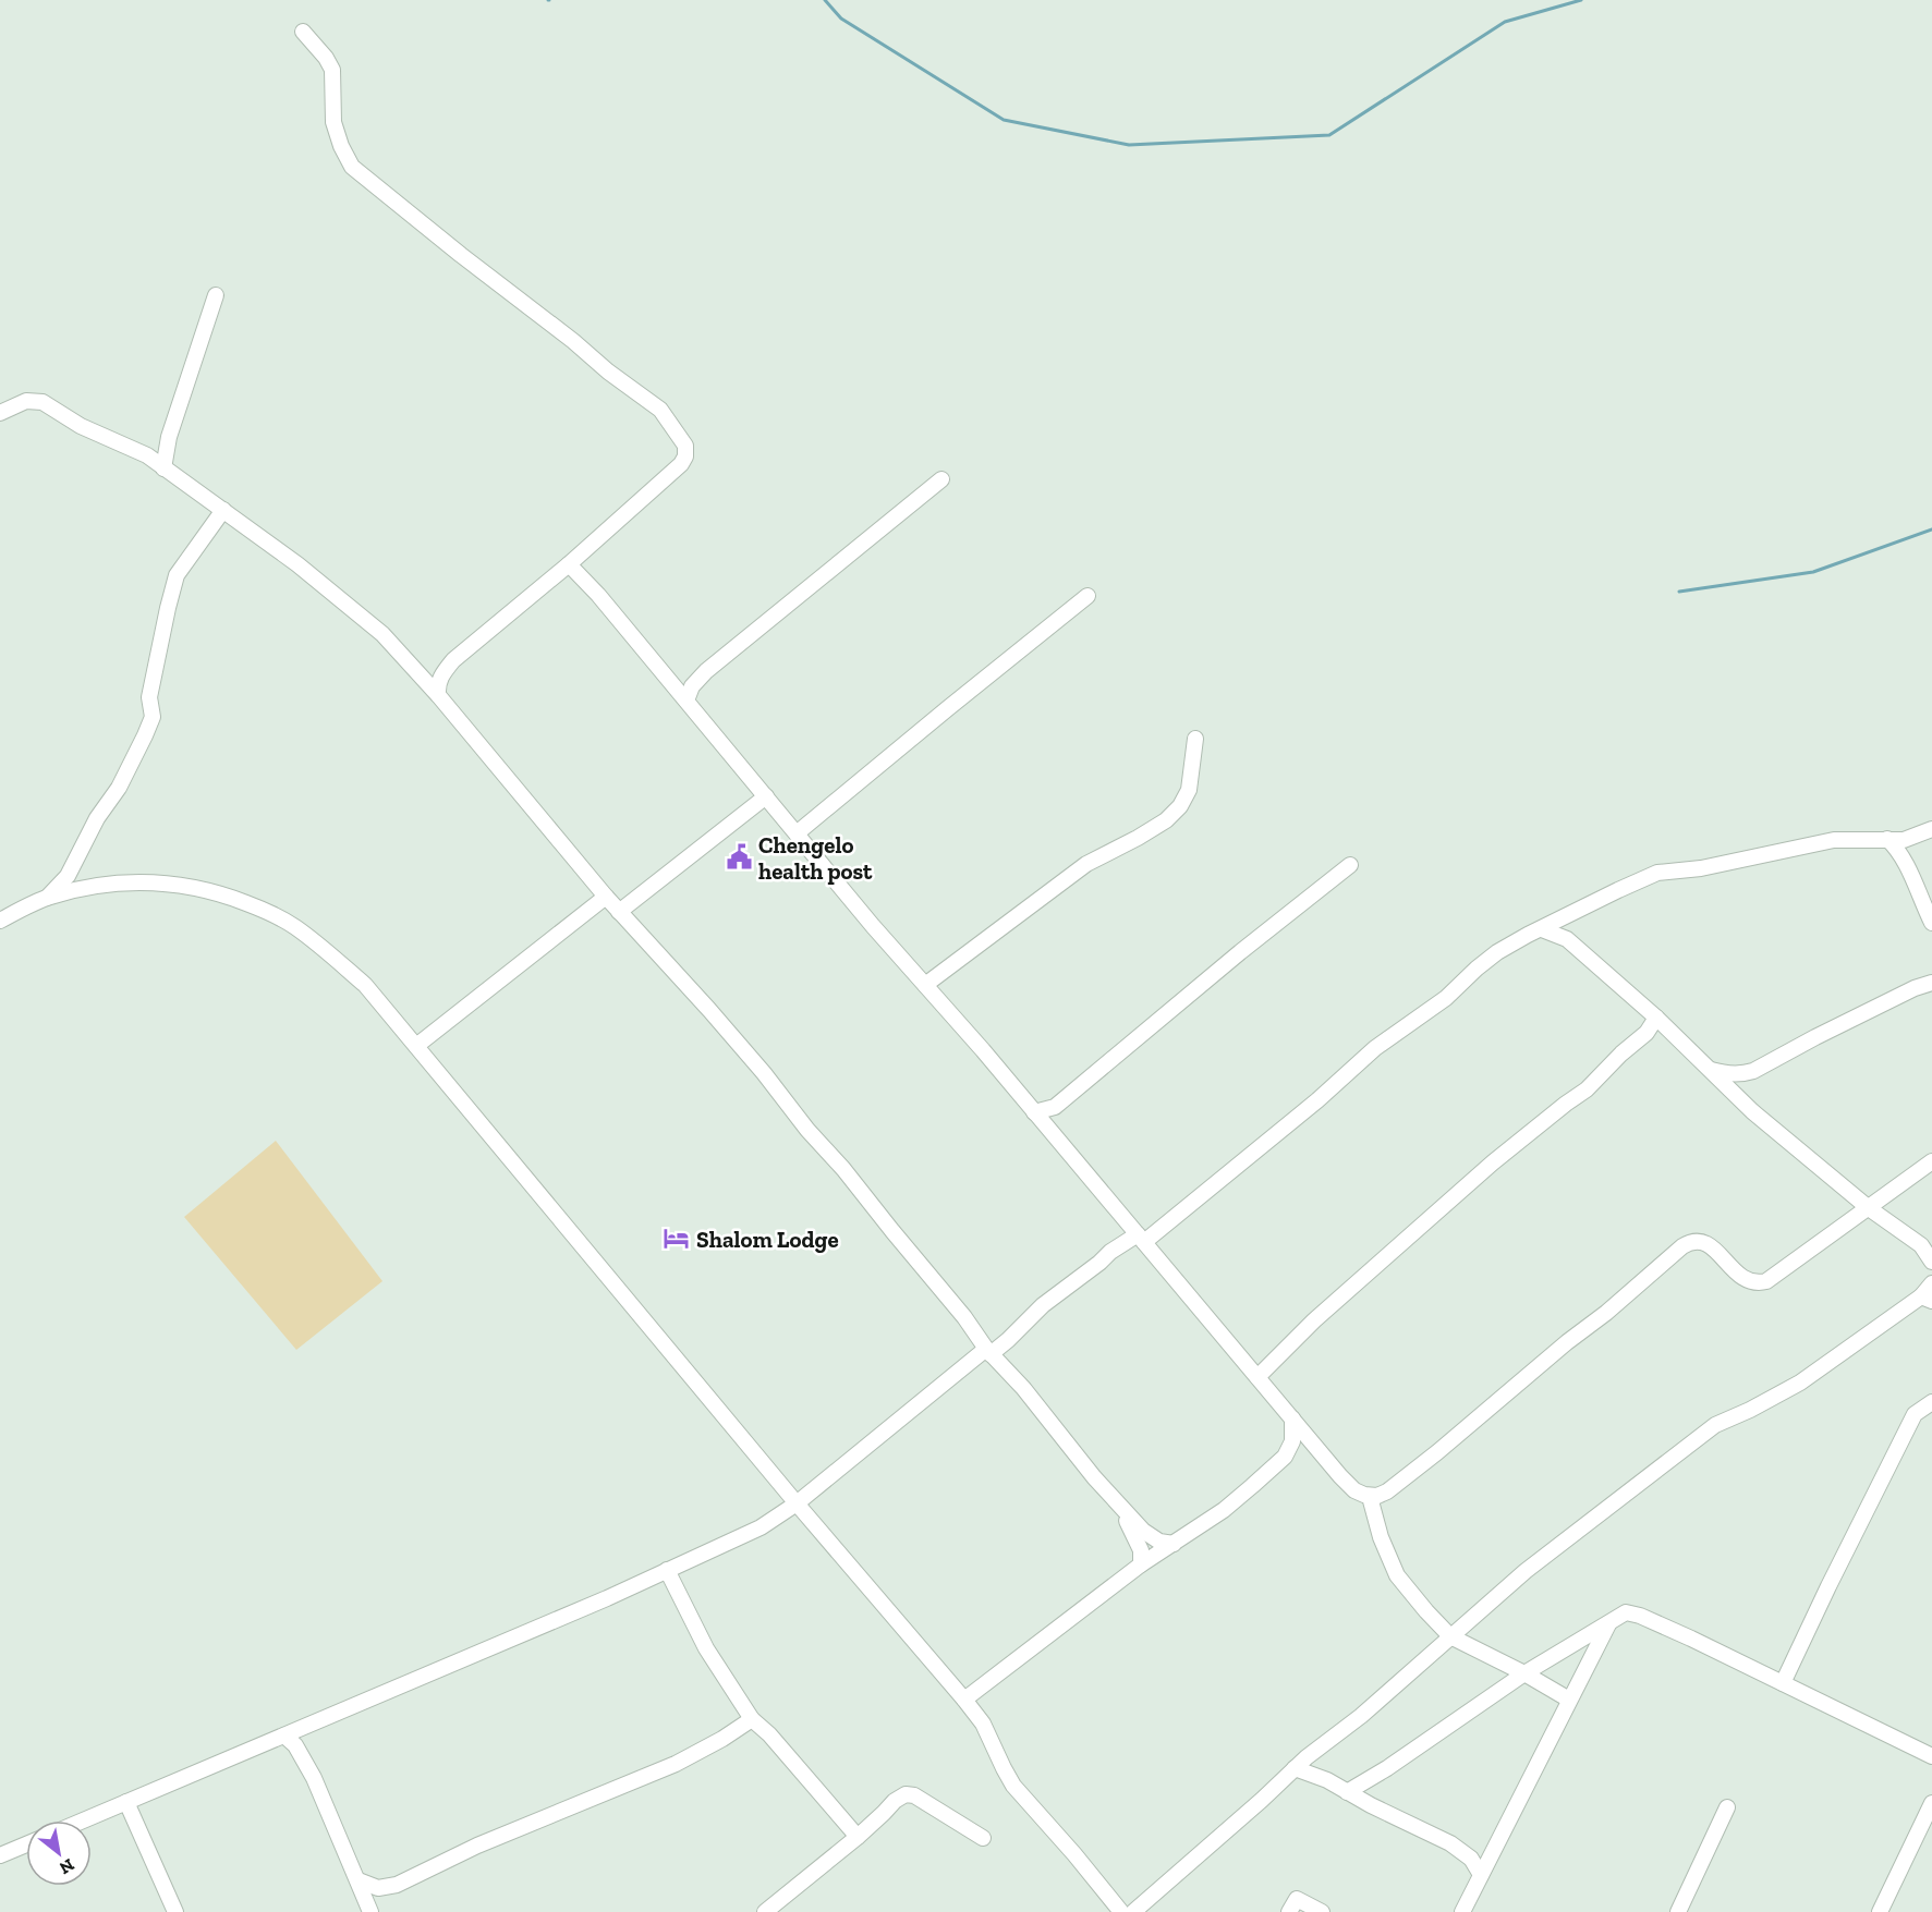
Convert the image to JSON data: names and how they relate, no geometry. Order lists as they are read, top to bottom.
{
  "places": {
    "public building": ["Chengelo health post"],
    "hotel": ["Shalom Lodge"]
  },
  "north": "bottom right"
}
